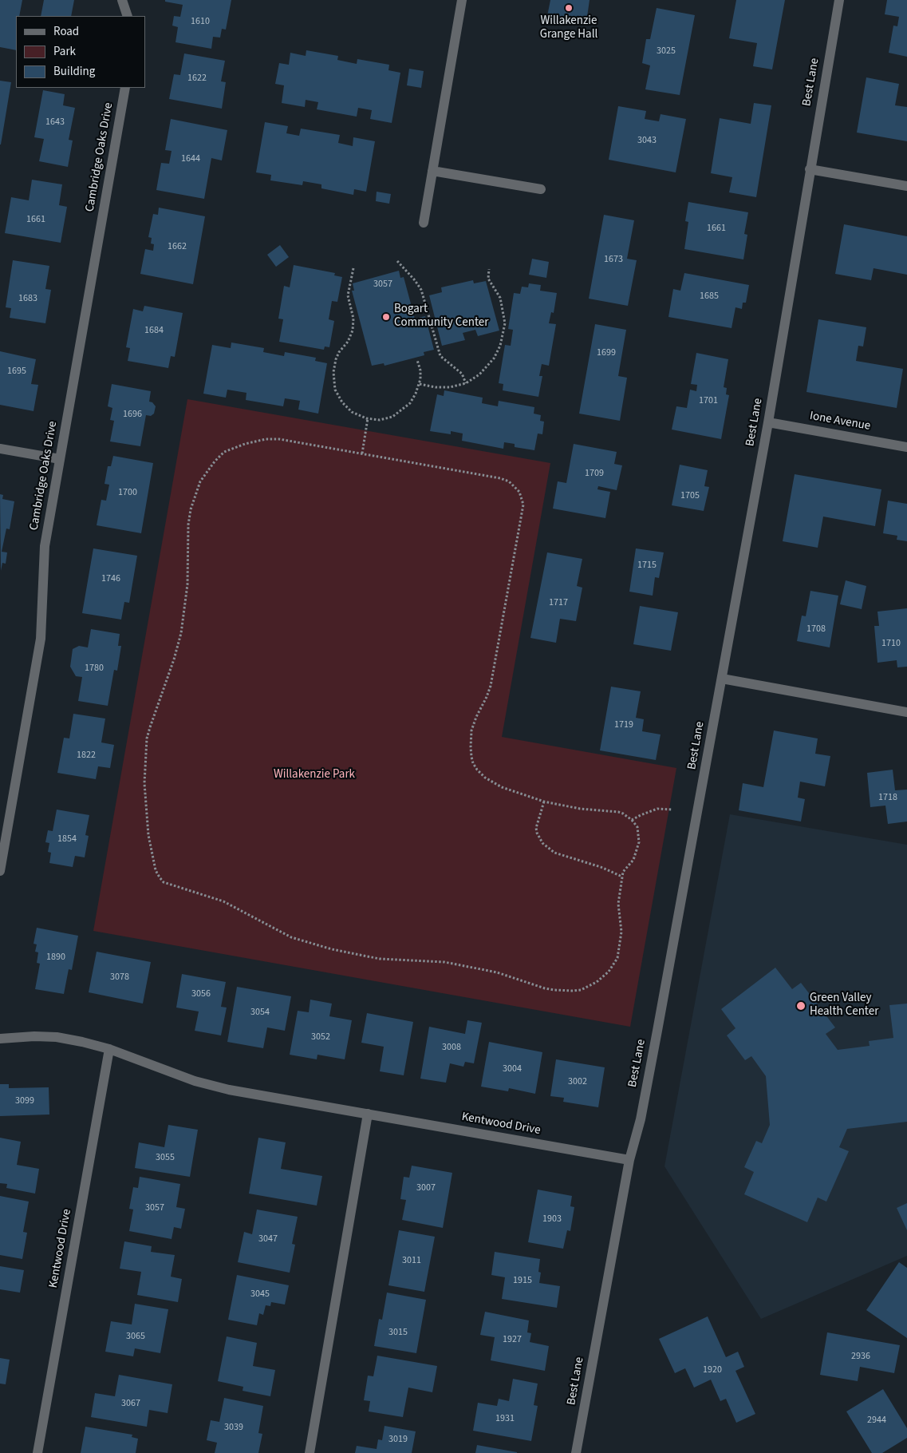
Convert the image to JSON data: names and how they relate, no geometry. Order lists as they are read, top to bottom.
{
  "streets": {
    "street": [
      "Best Lane",
      "Cambridge Oaks Drive",
      "Ione Avenue",
      "Kentwood Drive"
    ]
  },
  "crossings": [
    ["Best Lane", "Ione Avenue"],
    ["Best Lane", "Kentwood Drive"]
  ],
  "parks": ["Willakenzie Park"],
  "places": ["Willakenzie Grange Hall", "Bogart Community Center", "Green Valley Health Center"],
  "house_numbers": [
    "1610",
    "3025",
    "1622",
    "1643",
    "3043",
    "1644",
    "1661",
    "1661",
    "1662",
    "1673",
    "3057",
    "1685",
    "1683",
    "1684",
    "1699",
    "1695",
    "1701",
    "1696",
    "1709",
    "1700",
    "1705",
    "1715",
    "1746",
    "1717",
    "1708",
    "1710",
    "1780",
    "1719",
    "1822",
    "1718",
    "1854",
    "1890",
    "3078",
    "3056",
    "3054",
    "3052",
    "3008",
    "3004",
    "3002",
    "3099",
    "3055",
    "3007",
    "3057",
    "1903",
    "3047",
    "3011",
    "1915",
    "3045",
    "3015",
    "3065",
    "1927",
    "2936",
    "1920",
    "3067",
    "1931",
    "2944",
    "3039",
    "3019"
  ],
  "legend": ["Road", "Park", "Building"]
}
